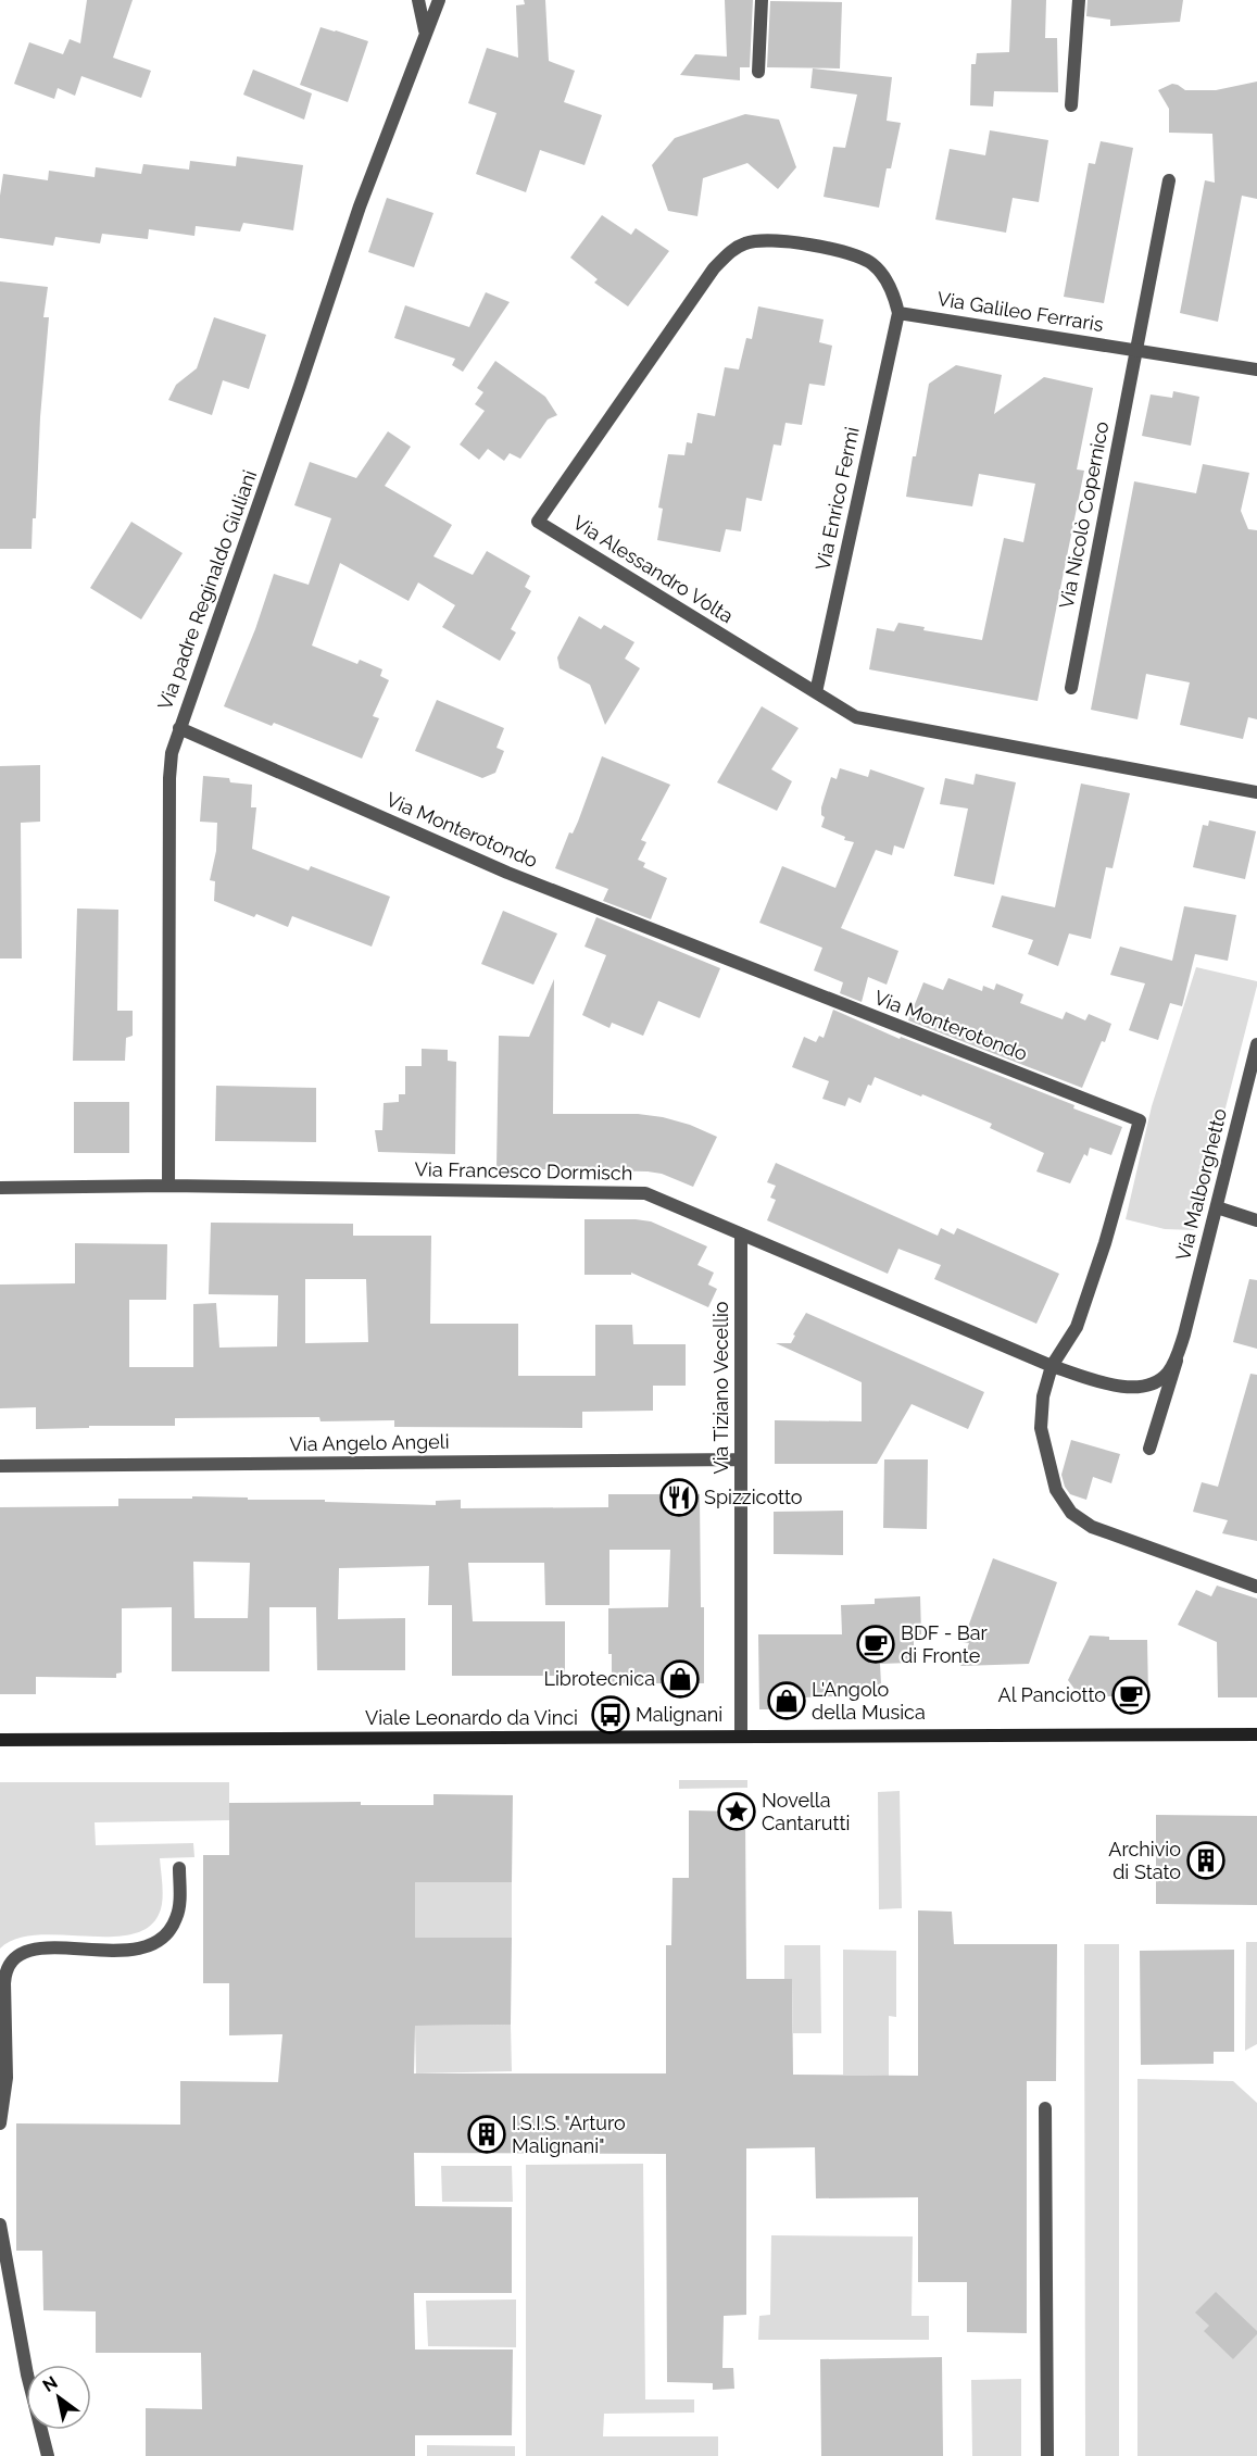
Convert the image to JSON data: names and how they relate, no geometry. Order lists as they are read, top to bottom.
{
  "streets": {
    "main road": ["Viale Leonardo da Vinci"],
    "street": [
      "Via Galileo Ferraris",
      "Via Enrico Fermi",
      "Via Nicolò Copernico",
      "Via Alessandro Volta",
      "Via padre Reginaldo Giuliani",
      "Via Monterotondo",
      "Via Francesco Dormisch",
      "Via Malborghetto",
      "Via Tiziano Vecellio",
      "Via Angelo Angeli"
    ]
  },
  "crossings": [
    ["Via Galileo Ferraris", "Via Enrico Fermi"],
    ["Via Galileo Ferraris", "Via Nicolò Copernico"],
    ["Via Galileo Ferraris", "Via Alessandro Volta"],
    ["Via Enrico Fermi", "Via Alessandro Volta"],
    ["Via padre Reginaldo Giuliani", "Via Monterotondo"],
    ["Via padre Reginaldo Giuliani", "Via Francesco Dormisch"],
    ["Via Monterotondo", "Via Francesco Dormisch"],
    ["Via Monterotondo", "Via Malborghetto"],
    ["Via Francesco Dormisch", "Via Malborghetto"],
    ["Via Francesco Dormisch", "Via Tiziano Vecellio"],
    ["Via Tiziano Vecellio", "Via Angelo Angeli"],
    ["Via Tiziano Vecellio", "Viale Leonardo da Vinci"]
  ],
  "places": {
    "restaurant": ["Spizzicotto"],
    "cafe": ["BDF - Bar di Fronte", "Al Panciotto"],
    "shop": ["Librotecnica", "L'Angolo della Musica"],
    "bus stop": ["Malignani"],
    "place": ["Novella Cantarutti"],
    "building": ["Archivio di Stato", "I.S.I.S. \"Arturo Malignani\""]
  },
  "north": "top left"
}
